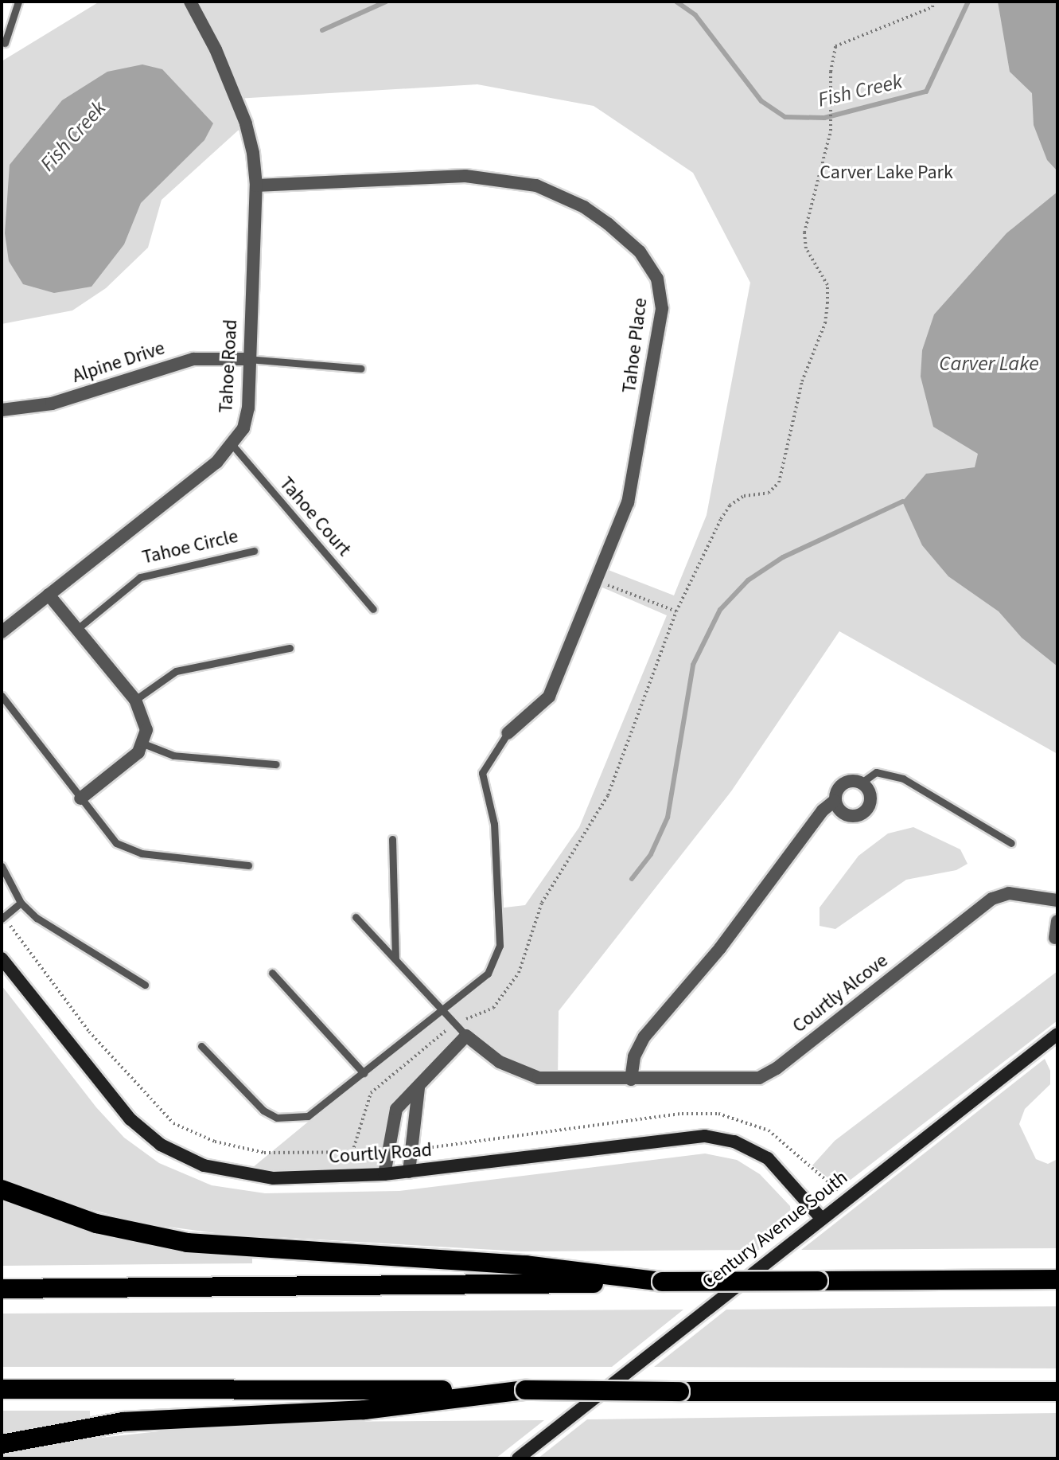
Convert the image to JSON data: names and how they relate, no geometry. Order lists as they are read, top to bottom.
{
  "streets": {
    "street": [
      "Tahoe Place",
      "Alpine Drive",
      "Tahoe Road",
      "Courtly Alcove",
      "Courtly Road",
      "Century Avenue South"
    ],
    "lane": ["Tahoe Court", "Tahoe Circle"]
  },
  "crossings": [
    ["Tahoe Place", "Tahoe Road"],
    ["Alpine Drive", "Tahoe Road"],
    ["Tahoe Road", "Tahoe Court"],
    ["Courtly Road", "Century Avenue South"]
  ],
  "water": ["Fish Creek", "Carver Lake"],
  "parks": ["Carver Lake Park"]
}
